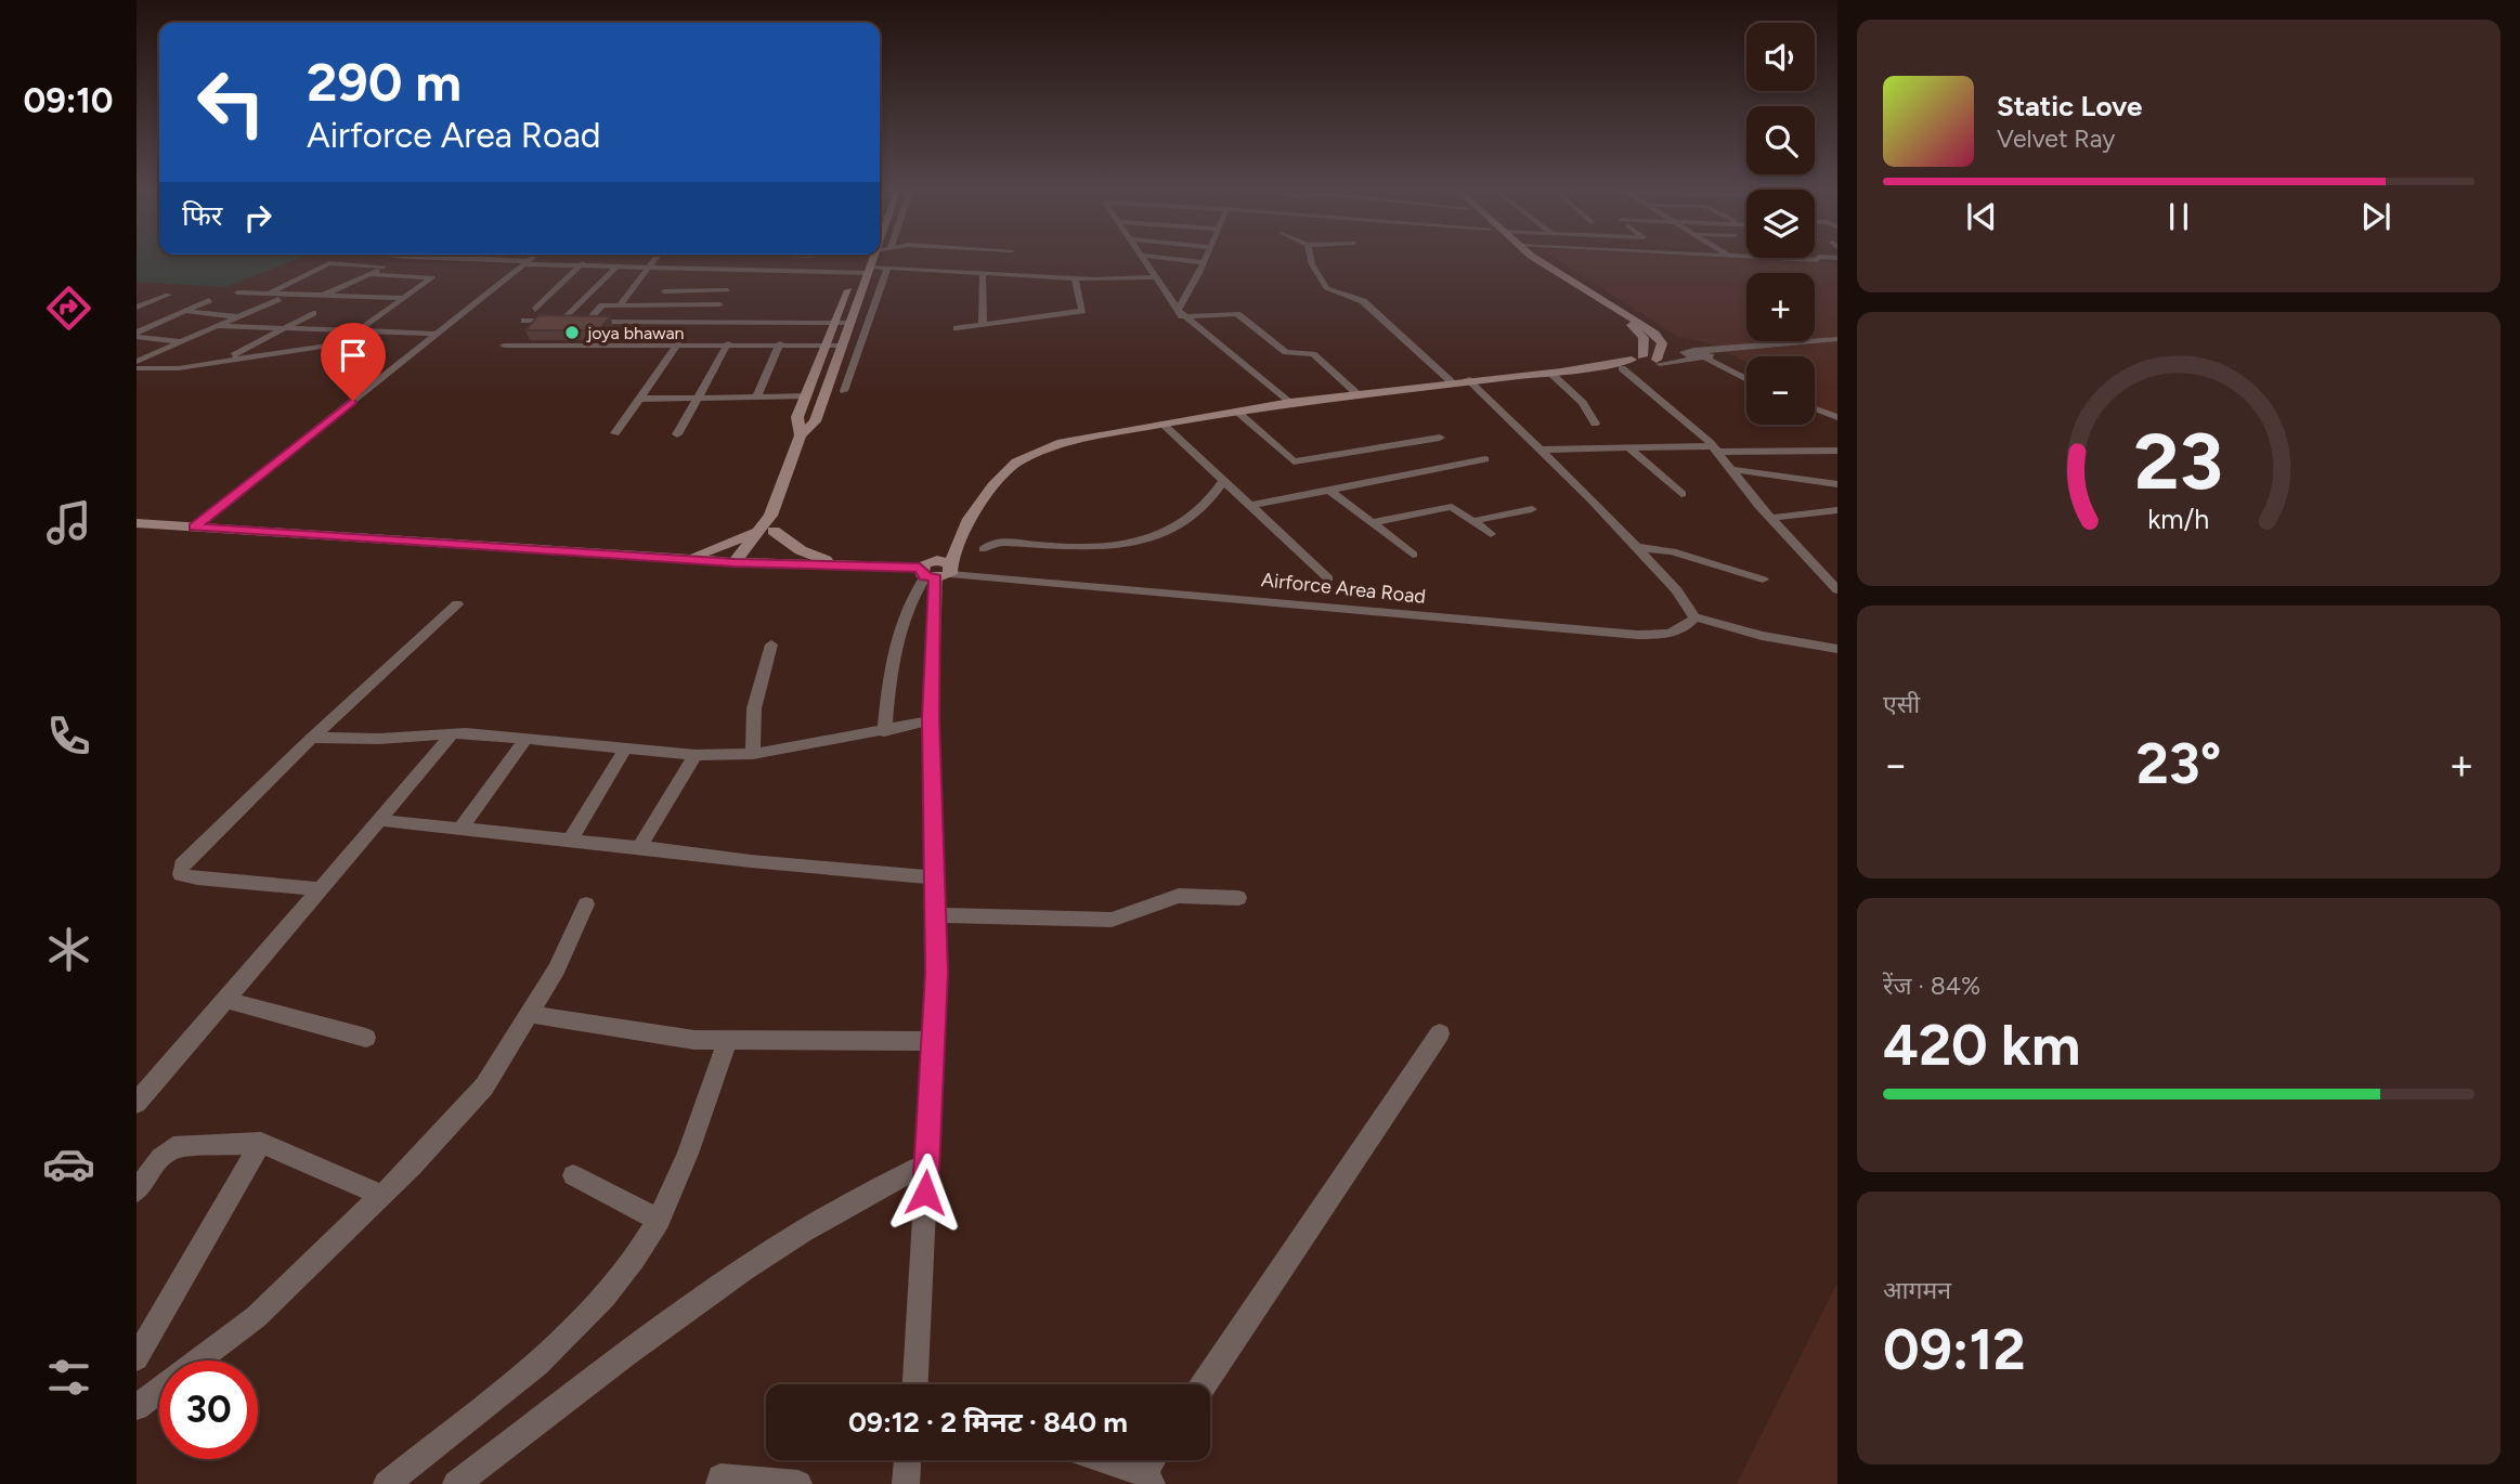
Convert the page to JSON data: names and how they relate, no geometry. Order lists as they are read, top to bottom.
{
  "streets": {
    "street": ["Airforce Area Road"]
  },
  "places": ["joya bhawan"],
  "page": {
    "tabs": "09:10",
    "map_buttons": ["+", "−"],
    "turn": ["290 m", "Airforce Area Road"],
    "song": ["Static Love", "Velvet Ray"],
    "then": "फिर",
    "tile": [
      "एसी",
      ["रेंज · 84%", "420 km"],
      ["आगमन", "09:12"]
    ],
    "heat": ["−", "23°", "+"],
    "limit": "30",
    "trip": "09:12 · 2 मिनट · 840 m",
    "gauge": ["23", "km/h"]
  }
}
